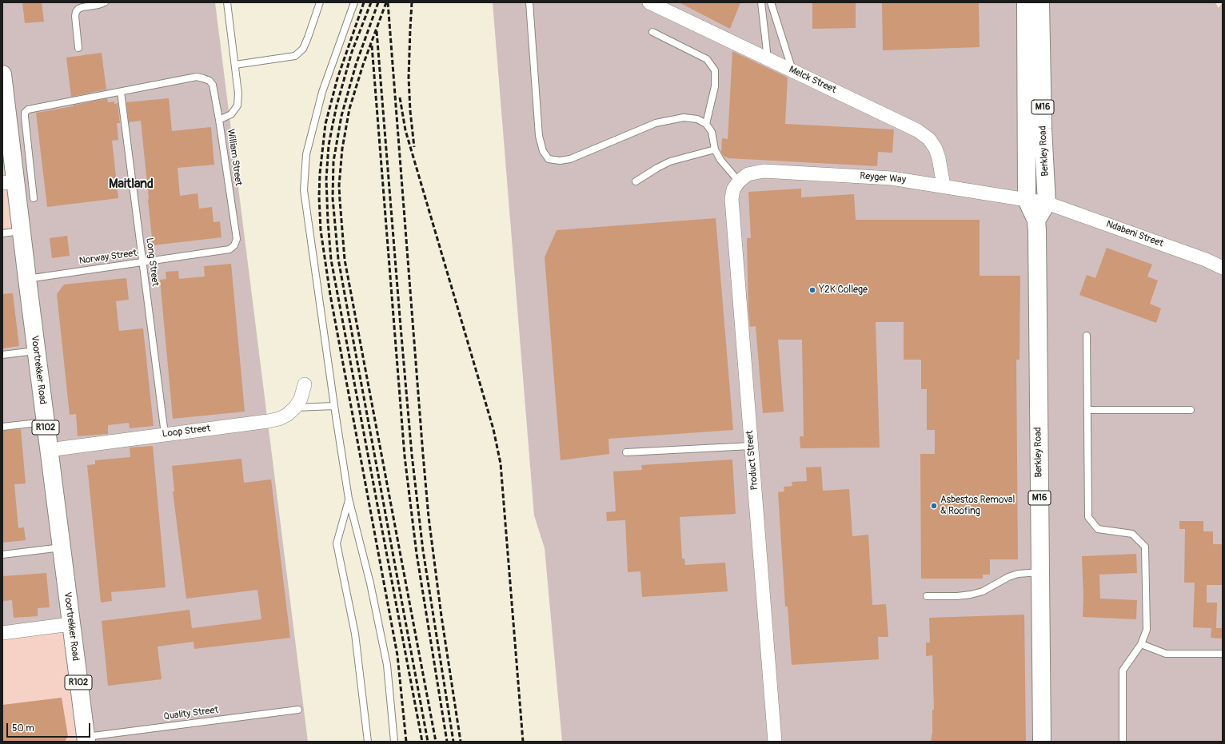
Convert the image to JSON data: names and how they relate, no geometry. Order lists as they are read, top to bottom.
{
  "streets": {
    "main road": [
      "M16",
      "Berkley Road",
      "Voortrekker Road",
      "R102"
    ],
    "street": [
      "Melck Street",
      "Reyger Way",
      "Ndabeni Street",
      "Loop Street",
      "Product Street"
    ],
    "lane": [
      "William Street",
      "Norway Street",
      "Long Street",
      "Quality Street"
    ]
  },
  "crossings": [
    ["Melck Street", "Reyger Way"],
    ["Berkley Road", "Reyger Way"],
    ["Berkley Road", "Ndabeni Street"],
    ["William Street", "Norway Street"],
    ["William Street", "Long Street"],
    ["Reyger Way", "Ndabeni Street"],
    ["Reyger Way", "Product Street"],
    ["Norway Street", "Long Street"],
    ["Norway Street", "Voortrekker Road"],
    ["Long Street", "Loop Street"],
    ["Voortrekker Road", "Loop Street"],
    ["Voortrekker Road", "Quality Street"]
  ],
  "districts": ["Maitland"],
  "places": ["Y2K College", "Asbestos Removal & Roofing"],
  "scale_bar": "50 m"
}
